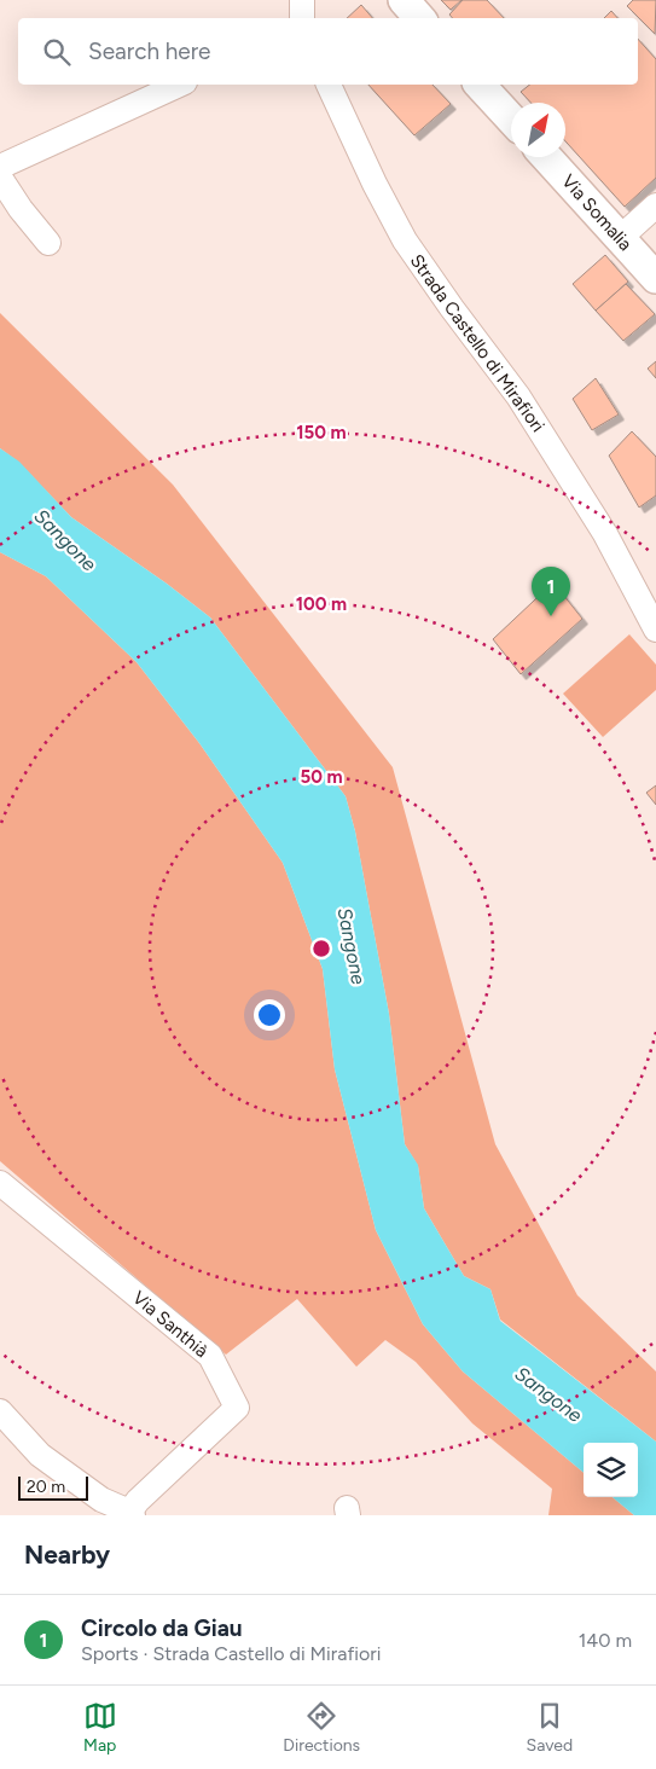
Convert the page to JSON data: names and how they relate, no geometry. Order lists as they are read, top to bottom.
{
  "streets": {
    "street": ["Via Somalia", "Strada Castello di Mirafiori", "Via Santhià"]
  },
  "water": ["Sangone"],
  "scale_bar": "20 m",
  "north": "top right",
  "page": {
    "search": "Search here",
    "pins": "1",
    "scale": "20 m",
    "heading": "Nearby",
    "list": [
      {
        "mark": "1",
        "name": "Circolo da Giau",
        "note": "Sports · Strada Castello di Mirafiori",
        "value": "140 m"
      }
    ],
    "nav": ["Map", "Directions", "Saved"]
  },
  "rings": ["150 m", "100 m", "50 m"]
}
